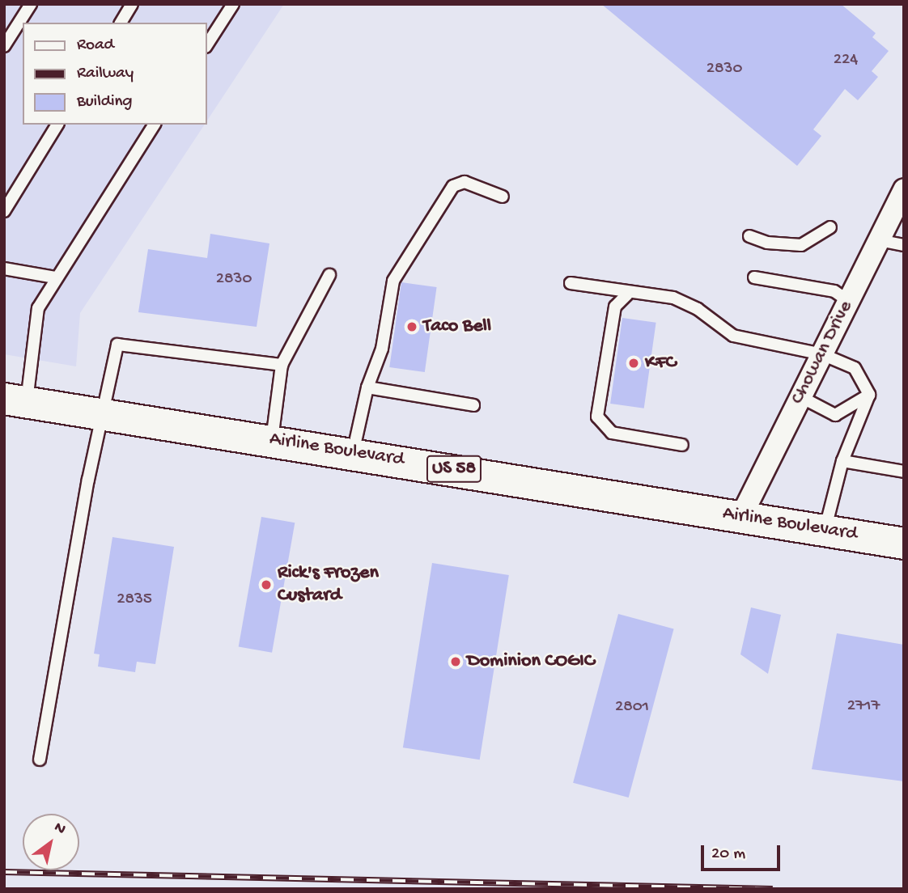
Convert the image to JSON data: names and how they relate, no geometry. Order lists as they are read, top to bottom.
{
  "streets": {
    "main road": ["Airline Boulevard", "US 58"],
    "street": ["Chowan Drive"]
  },
  "crossings": [
    ["Chowan Drive", "Airline Boulevard"]
  ],
  "places": [
    "Taco Bell",
    "KFC",
    "Rick's Frozen Custard",
    "Dominion COGIC"
  ],
  "house_numbers": [
    "224",
    "2830",
    "2830",
    "2835",
    "2717",
    "2801"
  ],
  "legend": ["Road", "Railway", "Building"],
  "scale_bar": "20 m",
  "north": "top right"
}
